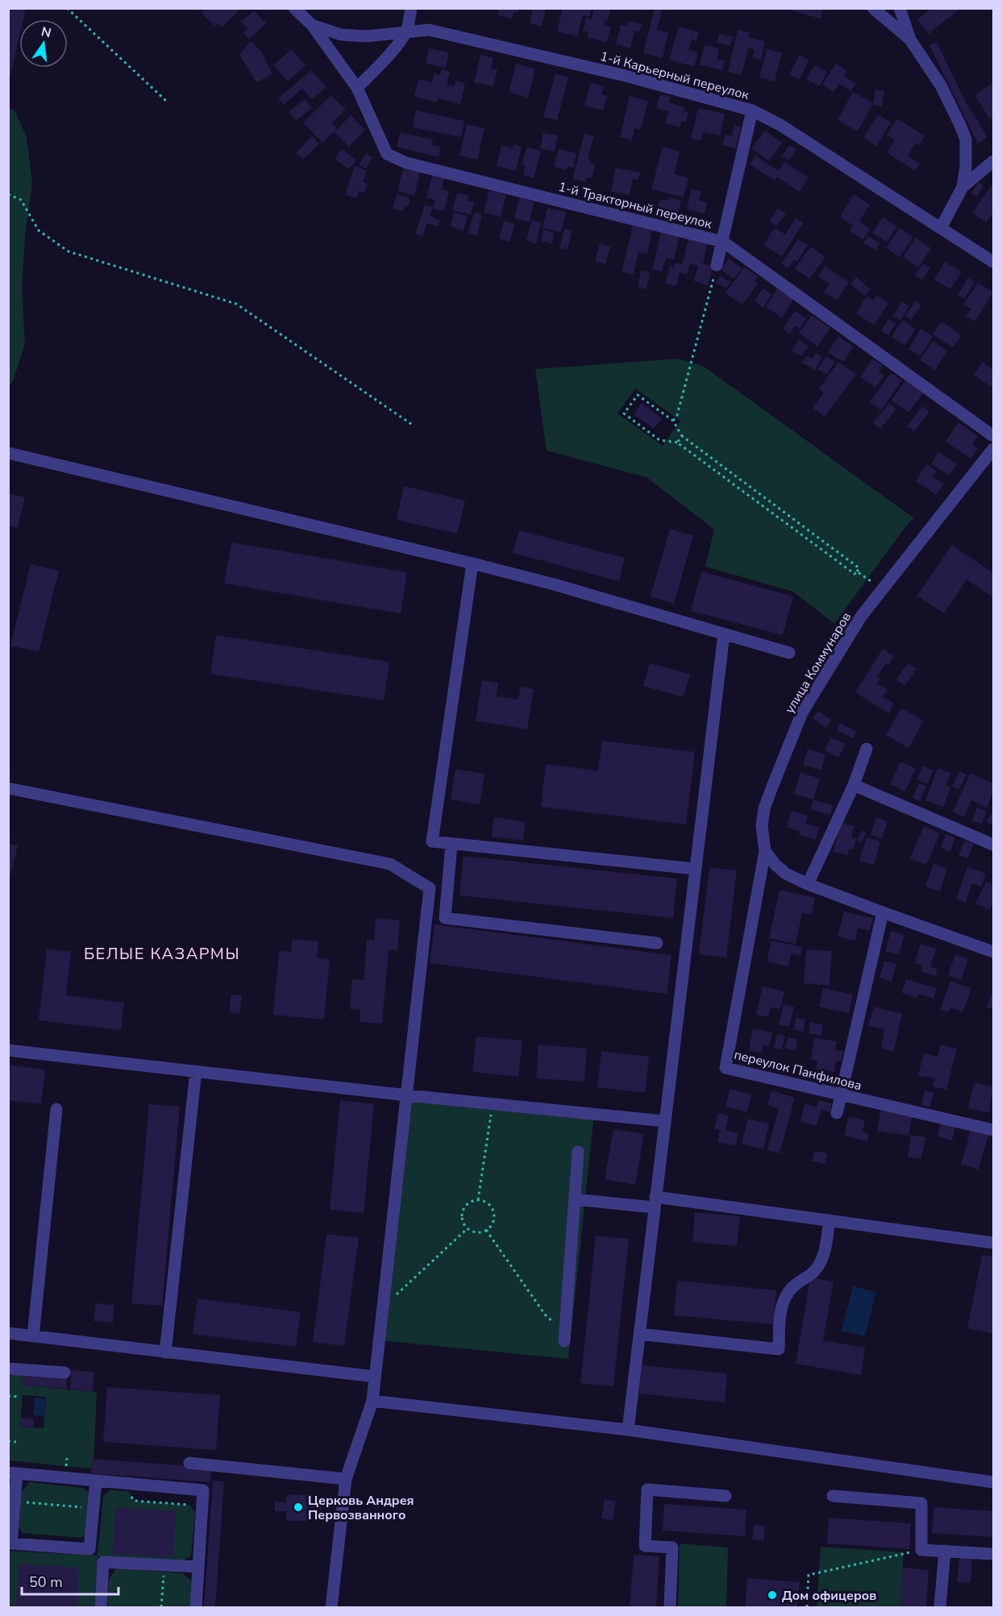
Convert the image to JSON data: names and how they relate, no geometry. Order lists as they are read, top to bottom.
{
  "streets": {
    "street": [
      "1-й Карьерный переулок",
      "1-й Тракторный переулок",
      "улица Коммунаров",
      "переулок Панфилова"
    ]
  },
  "crossings": [
    ["1-й Карьерный переулок", "1-й Тракторный переулок"],
    ["улица Коммунаров", "переулок Панфилова"]
  ],
  "districts": ["БЕЛЫЕ КАЗАРМЫ"],
  "places": ["Церковь Андрея Первозванного", "Дом офицеров"],
  "scale_bar": "50 m",
  "north": "top"
}
